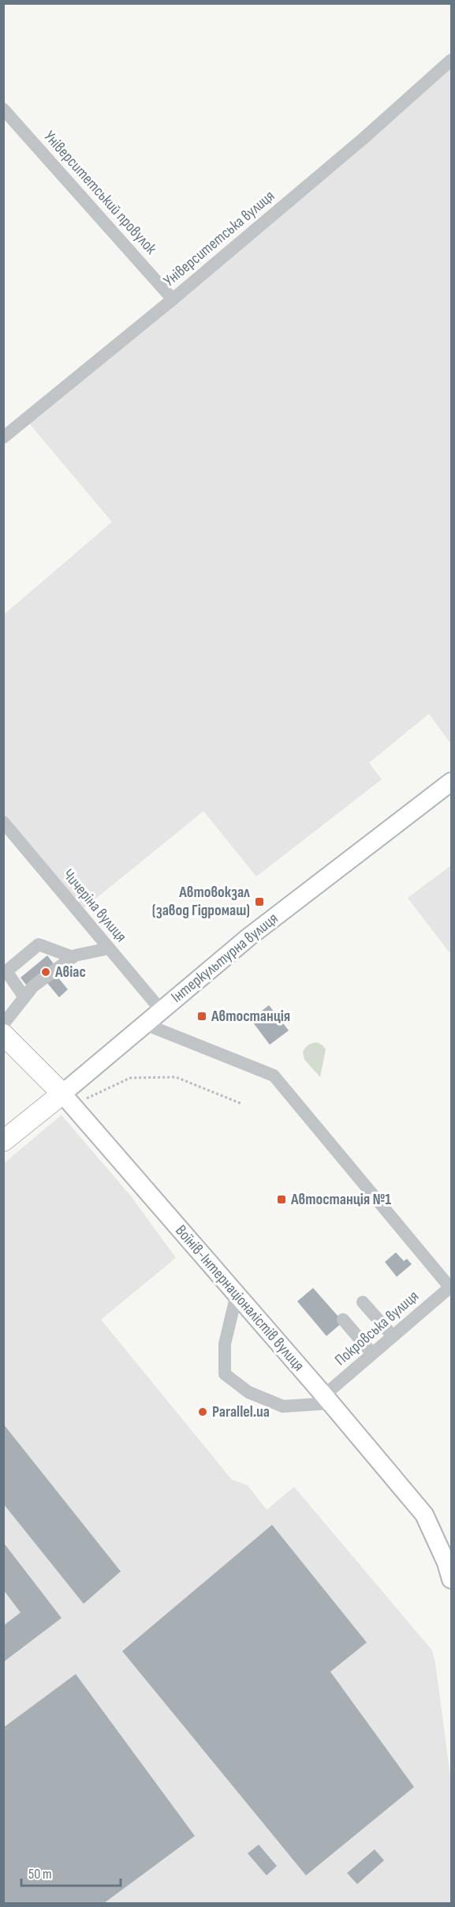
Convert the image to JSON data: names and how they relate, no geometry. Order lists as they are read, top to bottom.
{
  "streets": {
    "highway": ["Інтеркультурна вулиця", "Воїнів-Інтернаціоналістів вулиця"],
    "street": [
      "Університетський провулок",
      "Університетська вулиця",
      "Чичеріна вулиця",
      "Покровська вулиця"
    ]
  },
  "crossings": [
    ["Університетський провулок", "Університетська вулиця"],
    ["Чичеріна вулиця", "Інтеркультурна вулиця"],
    ["Інтеркультурна вулиця", "Воїнів-Інтернаціоналістів вулиця"],
    ["Воїнів-Інтернаціоналістів вулиця", "Покровська вулиця"]
  ],
  "places": {
    "transit": ["Автовокзал (завод Гідромаш)", "Автостанція", "Автостанція №1"],
    "other": ["Авіас", "Parallel.ua"]
  },
  "scale_bar": "50 m"
}
